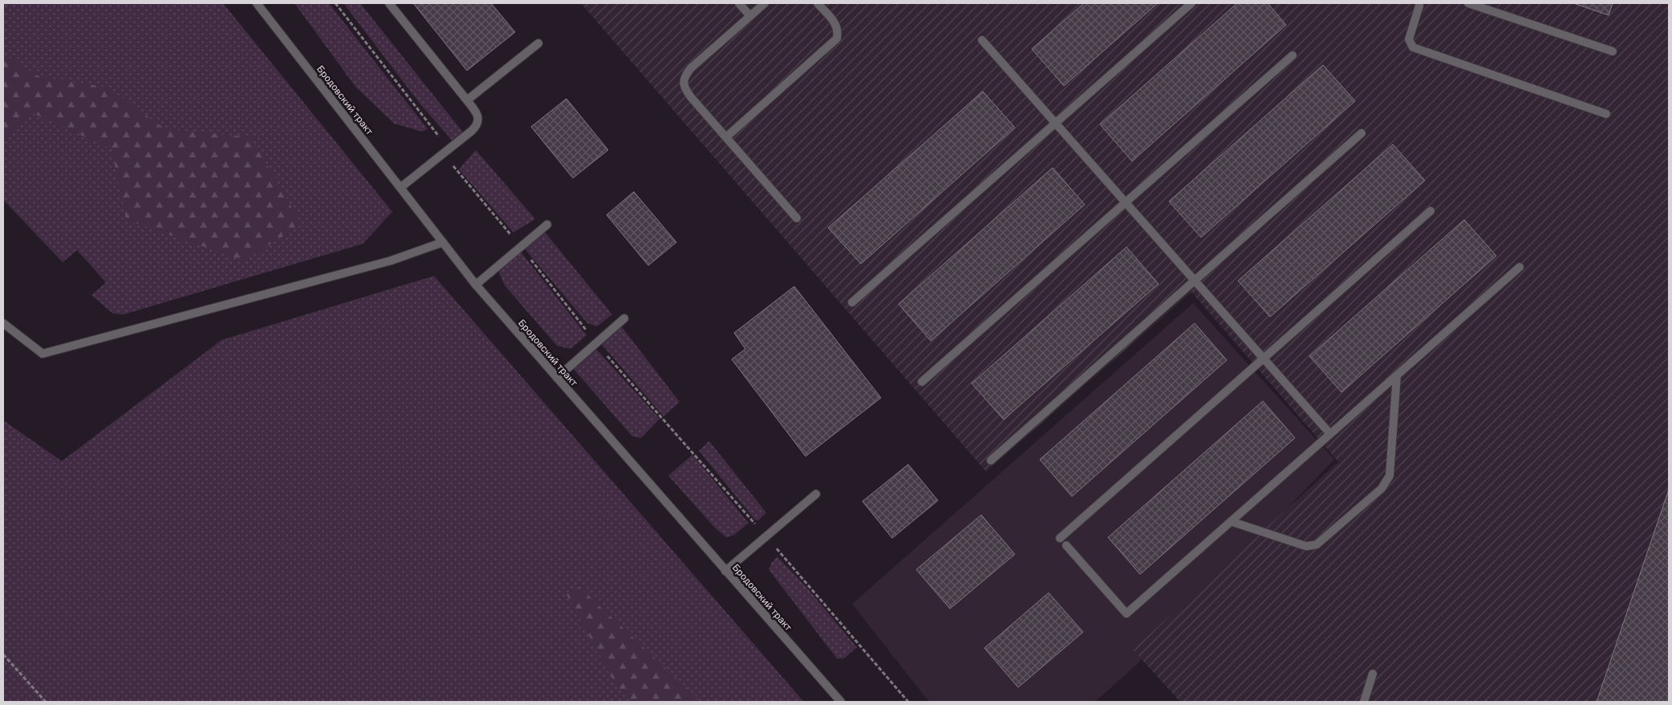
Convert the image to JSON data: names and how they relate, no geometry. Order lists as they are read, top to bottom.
{
  "streets": {
    "street": ["Бродовский тракт"]
  }
}
